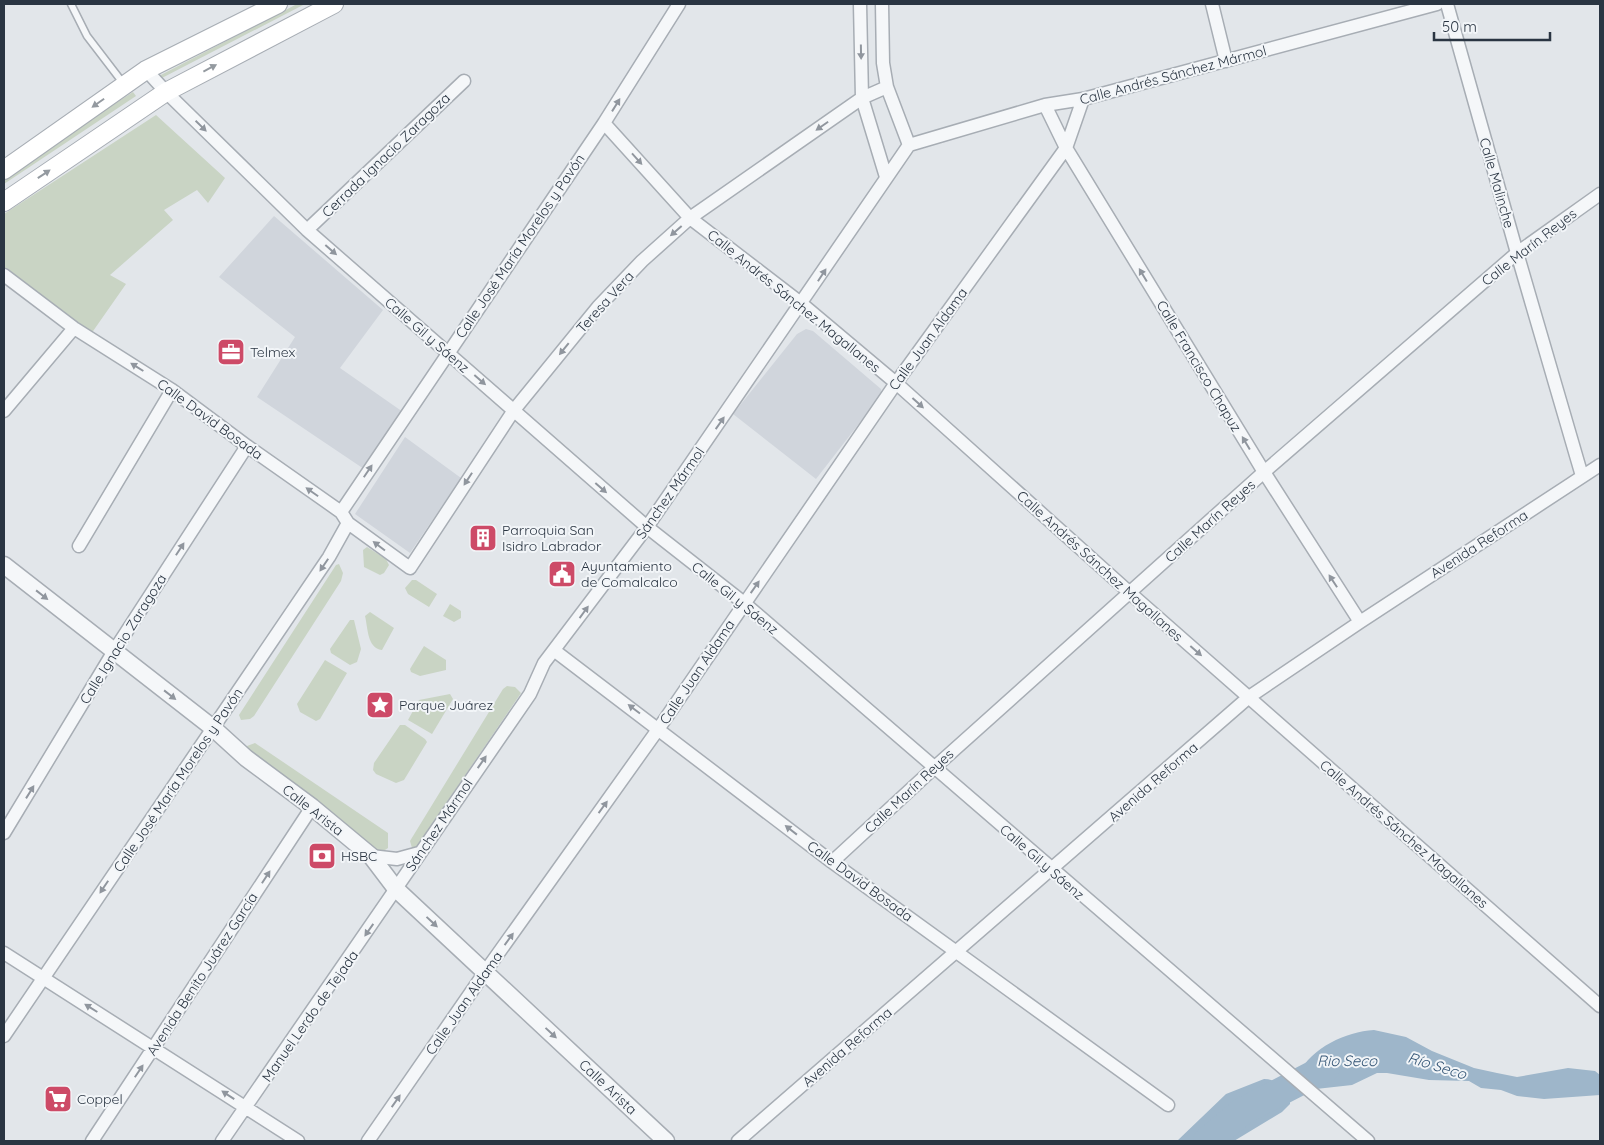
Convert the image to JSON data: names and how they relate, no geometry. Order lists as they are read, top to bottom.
{
  "streets": {
    "street": [
      "Calle Andrés Sánchez Mármol",
      "Cerrada Ignacio Zaragoza",
      "Calle Malinche",
      "Calle José María Morelos y Pavón",
      "Calle Marín Reyes",
      "Calle Andrés Sánchez Magallanes",
      "Teresa Vera",
      "Calle Gil y Sáenz",
      "Calle Juan Aldama",
      "Calle Francisco Chapuz",
      "Calle David Bosada",
      "Sánchez Mármol",
      "Avenida Reforma",
      "Calle Ignacio Zaragoza",
      "Calle Arista",
      "Avenida Benito Juárez García",
      "Manuel Lerdo de Tejada"
    ]
  },
  "crossings": [
    ["Calle Andrés Sánchez Mármol", "Calle Juan Aldama"],
    ["Calle Andrés Sánchez Mármol", "Calle Francisco Chapuz"],
    ["Calle Andrés Sánchez Mármol", "Sánchez Mármol"],
    ["Cerrada Ignacio Zaragoza", "Calle Gil y Sáenz"],
    ["Calle Malinche", "Calle Marín Reyes"],
    ["Calle Malinche", "Avenida Reforma"],
    ["Calle José María Morelos y Pavón", "Calle Andrés Sánchez Magallanes"],
    ["Calle José María Morelos y Pavón", "Calle Gil y Sáenz"],
    ["Calle José María Morelos y Pavón", "Calle David Bosada"],
    ["Calle José María Morelos y Pavón", "Calle Arista"],
    ["Calle Marín Reyes", "Calle Andrés Sánchez Magallanes"],
    ["Calle Marín Reyes", "Calle Gil y Sáenz"],
    ["Calle Marín Reyes", "Calle Francisco Chapuz"],
    ["Calle Marín Reyes", "Calle David Bosada"],
    ["Calle Andrés Sánchez Magallanes", "Teresa Vera"],
    ["Calle Andrés Sánchez Magallanes", "Calle Juan Aldama"],
    ["Calle Andrés Sánchez Magallanes", "Sánchez Mármol"],
    ["Calle Andrés Sánchez Magallanes", "Avenida Reforma"],
    ["Teresa Vera", "Calle Gil y Sáenz"],
    ["Teresa Vera", "Calle David Bosada"],
    ["Calle Gil y Sáenz", "Calle Juan Aldama"],
    ["Calle Gil y Sáenz", "Sánchez Mármol"],
    ["Calle Gil y Sáenz", "Avenida Reforma"],
    ["Calle Juan Aldama", "Calle Francisco Chapuz"],
    ["Calle Juan Aldama", "Calle David Bosada"],
    ["Calle Juan Aldama", "Calle Arista"],
    ["Calle Francisco Chapuz", "Avenida Reforma"],
    ["Calle David Bosada", "Sánchez Mármol"],
    ["Calle David Bosada", "Avenida Reforma"],
    ["Calle David Bosada", "Calle Ignacio Zaragoza"],
    ["Sánchez Mármol", "Calle Arista"],
    ["Sánchez Mármol", "Manuel Lerdo de Tejada"],
    ["Calle Ignacio Zaragoza", "Calle Arista"],
    ["Calle Arista", "Avenida Benito Juárez García"],
    ["Calle Arista", "Manuel Lerdo de Tejada"]
  ],
  "one_way": [
    "Calle Andrés Sánchez Magallanes",
    "Teresa Vera",
    "Calle Gil y Sáenz",
    "Calle Juan Aldama",
    "Calle Francisco Chapuz",
    "Calle David Bosada",
    "Sánchez Mármol",
    "Calle Arista",
    "Avenida Benito Juárez García",
    "Manuel Lerdo de Tejada"
  ],
  "water": ["Rio Seco", "Río Seco"],
  "places": {
    "office": ["Telmex"],
    "building": ["Parroquia San Isidro Labrador"],
    "public building": ["Ayuntamiento de Comalcalco"],
    "place": ["Parque Juárez"],
    "bank": ["HSBC"],
    "supermarket": ["Coppel"]
  },
  "scale_bar": "50 m"
}
